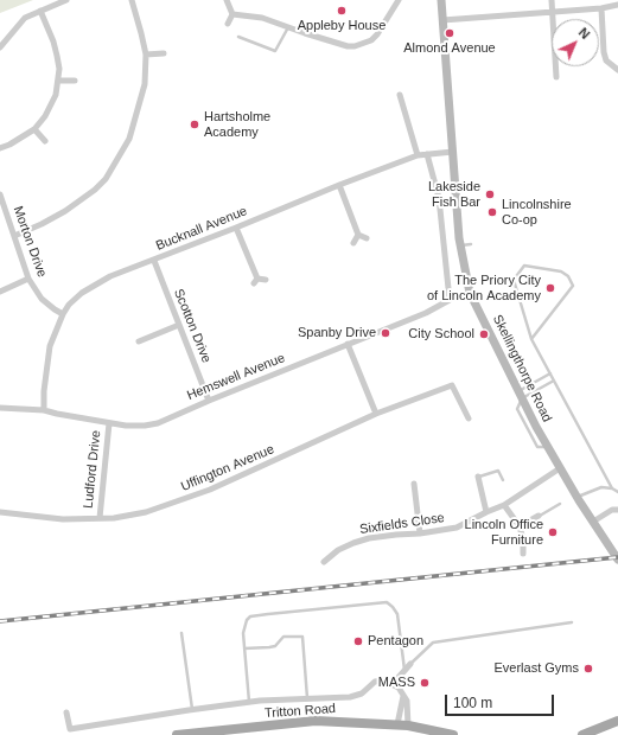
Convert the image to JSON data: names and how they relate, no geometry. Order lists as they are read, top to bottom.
{
  "streets": {
    "main road": ["Skellingthorpe Road", "Tritton Road"],
    "street": [
      "Bucknall Avenue",
      "Morton Drive",
      "Scotton Drive",
      "Hemswell Avenue",
      "Uffington Avenue",
      "Ludford Drive",
      "Sixfields Close"
    ]
  },
  "crossings": [
    ["Bucknall Avenue", "Morton Drive"],
    ["Bucknall Avenue", "Scotton Drive"],
    ["Bucknall Avenue", "Skellingthorpe Road"],
    ["Bucknall Avenue", "Hemswell Avenue"],
    ["Scotton Drive", "Hemswell Avenue"],
    ["Skellingthorpe Road", "Hemswell Avenue"],
    ["Skellingthorpe Road", "Sixfields Close"],
    ["Hemswell Avenue", "Ludford Drive"],
    ["Uffington Avenue", "Ludford Drive"]
  ],
  "places": [
    "Appleby House",
    "Almond Avenue",
    "Hartsholme Academy",
    "Lakeside Fish Bar",
    "Lincolnshire Co-op",
    "The Priory City of Lincoln Academy",
    "Spanby Drive",
    "City School",
    "Lincoln Office Furniture",
    "Pentagon",
    "Everlast Gyms",
    "MASS"
  ],
  "scale_bar": "100 m",
  "north": "top right"
}
